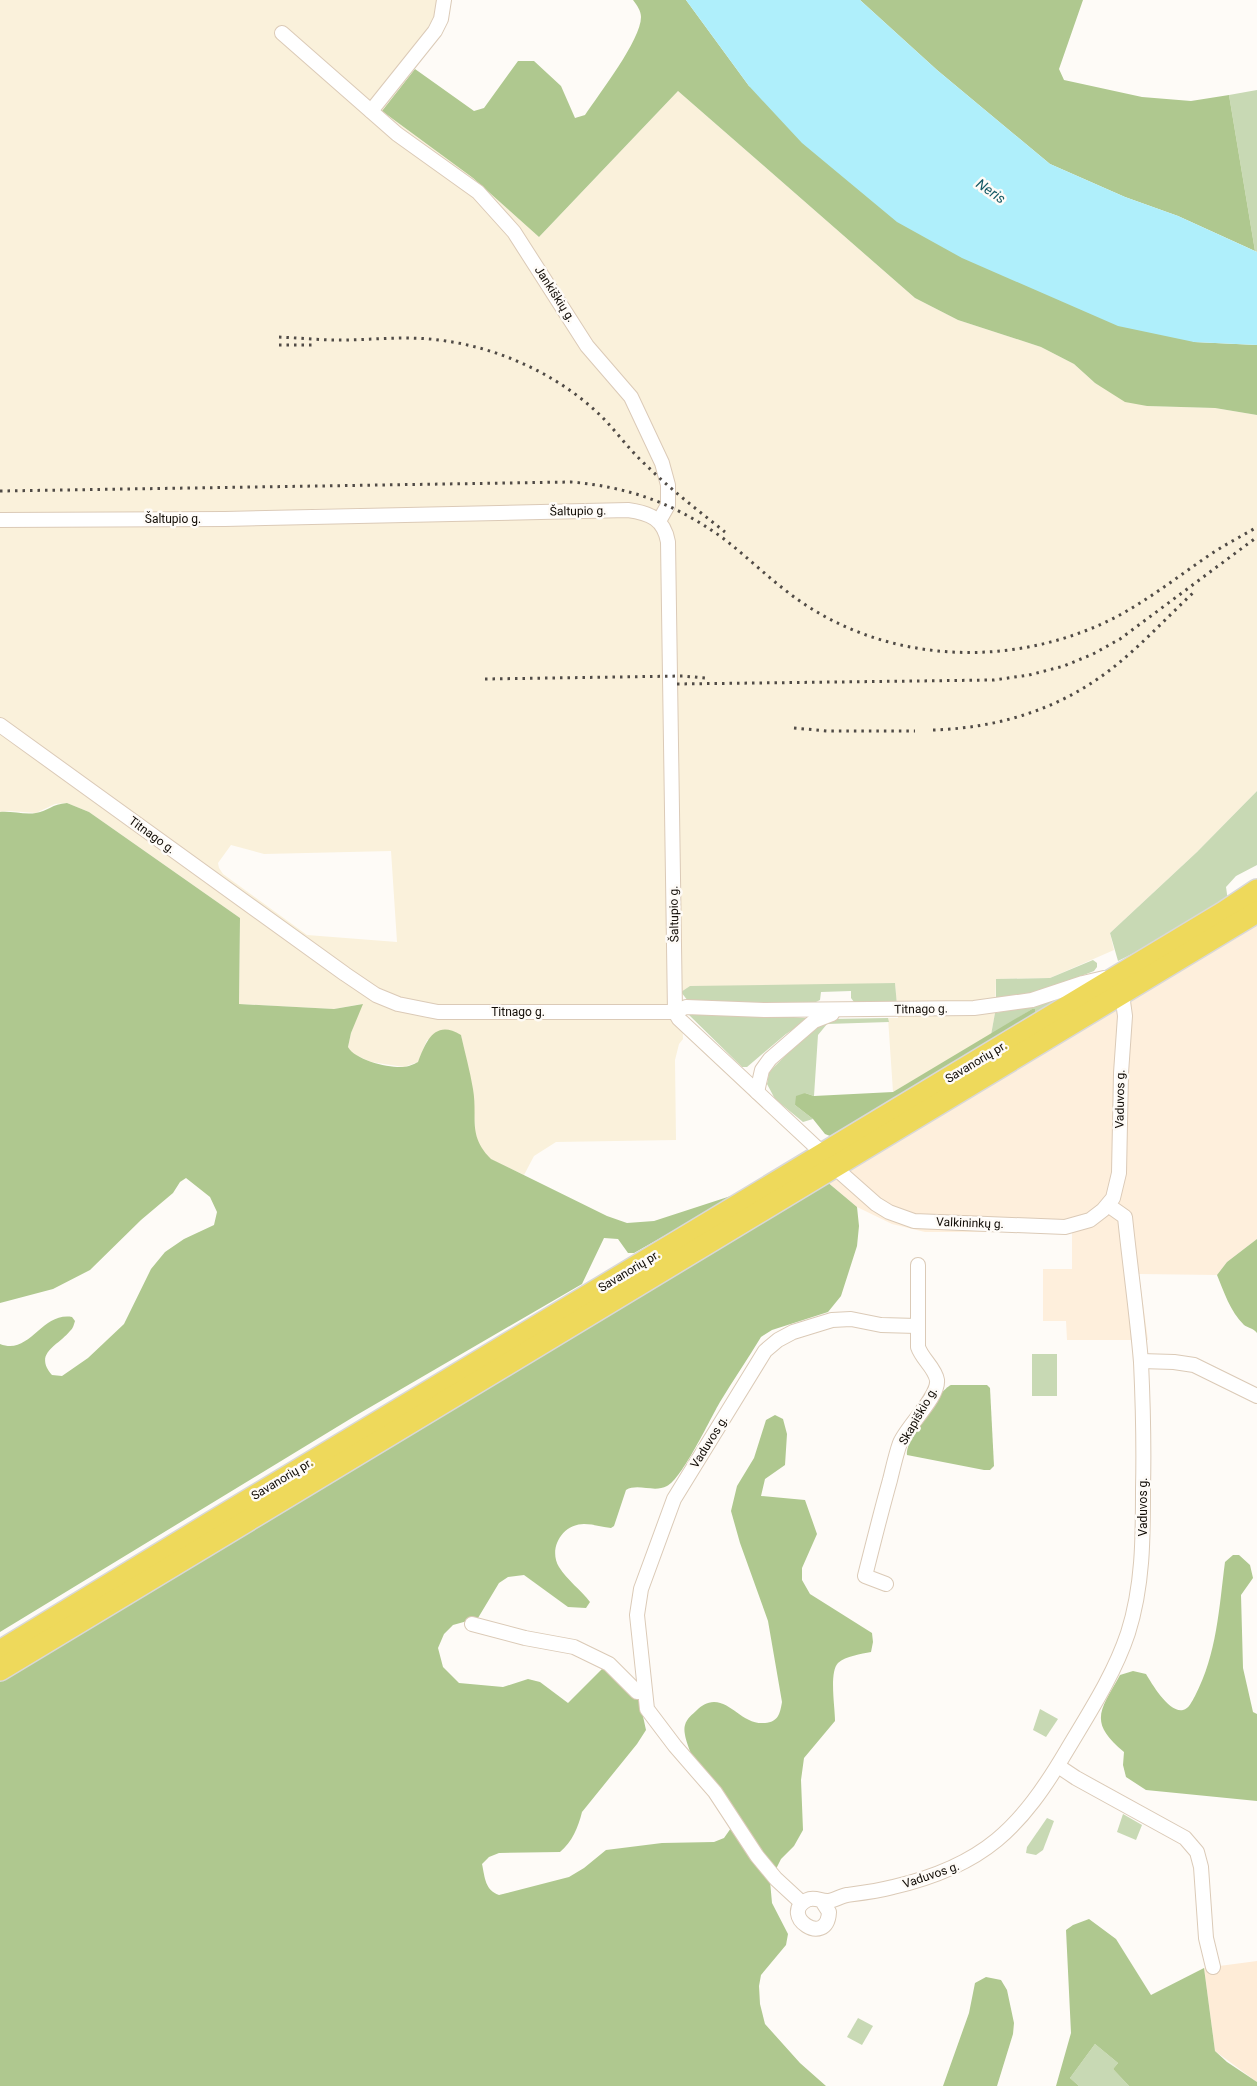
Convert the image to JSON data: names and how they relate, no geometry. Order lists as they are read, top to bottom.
{
  "streets": {
    "highway": ["Savanorių pr."],
    "street": [
      "Jankiškių g.",
      "Šaltupio g.",
      "Titnago g.",
      "Vaduvos g.",
      "Valkininkų g.",
      "Skapiškio g."
    ]
  },
  "crossings": [
    ["Jankiškių g.", "Šaltupio g."],
    ["Šaltupio g.", "Titnago g."],
    ["Titnago g.", "Savanorių pr."],
    ["Titnago g.", "Vaduvos g."],
    ["Savanorių pr.", "Vaduvos g."],
    ["Vaduvos g.", "Valkininkų g."],
    ["Vaduvos g.", "Skapiškio g."]
  ],
  "water": ["Neris"]
}
